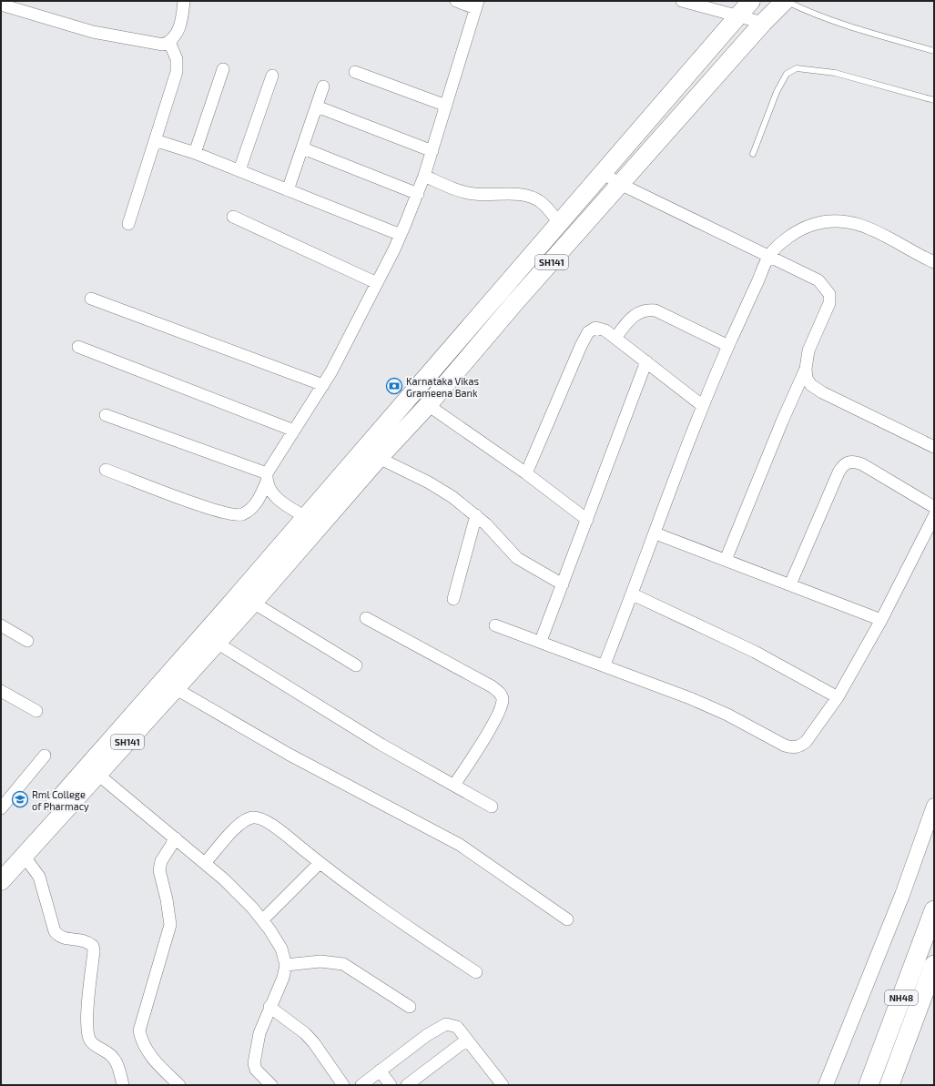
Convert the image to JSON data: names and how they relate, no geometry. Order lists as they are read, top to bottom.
{
  "streets": {
    "highway": ["NH48"],
    "main road": ["SH141"]
  },
  "places": {
    "bank": ["Karnataka Vikas Grameena Bank"],
    "school or university": ["Rml College of Pharmacy"]
  }
}
